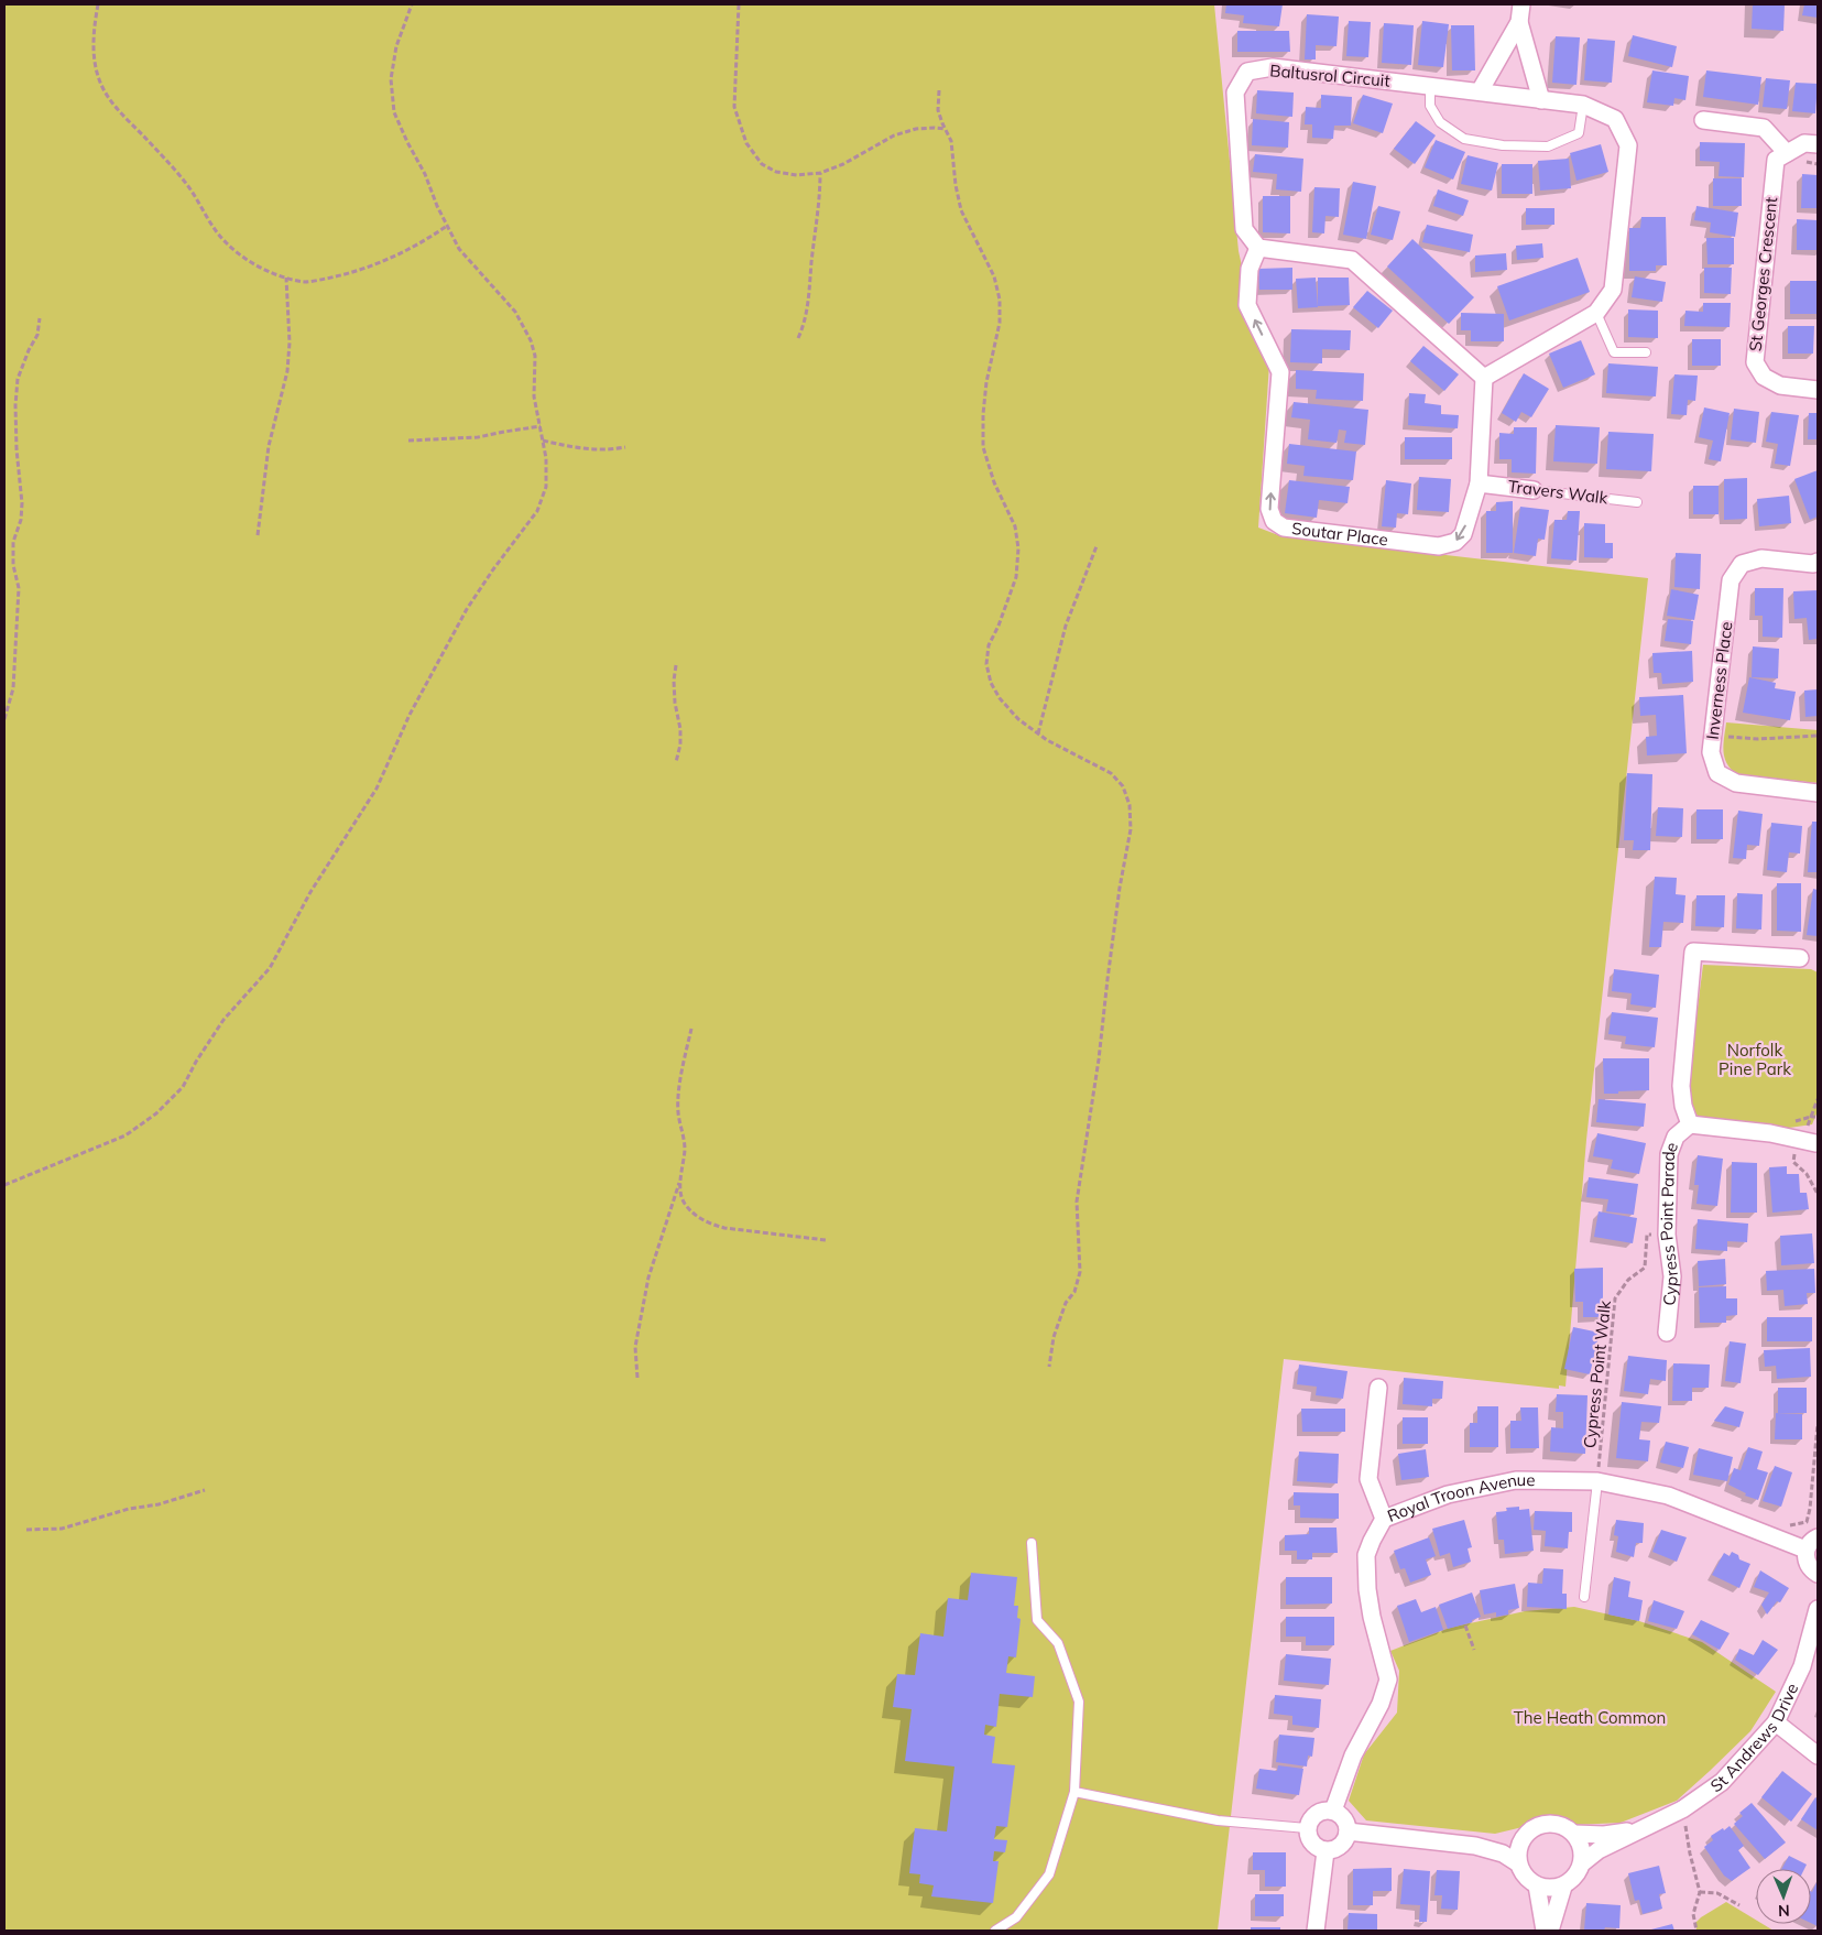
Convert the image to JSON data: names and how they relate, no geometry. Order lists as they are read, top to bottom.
{
  "streets": {
    "street": [
      "Baltusrol Circuit",
      "St Georges Crescent",
      "Travers Walk",
      "Soutar Place",
      "Inverness Place",
      "Cypress Point Parade",
      "Royal Troon Avenue",
      "St Andrews Drive"
    ],
    "path": ["Cypress Point Walk"]
  },
  "crossings": [
    ["Baltusrol Circuit", "Soutar Place"],
    ["Travers Walk", "Soutar Place"],
    ["Cypress Point Parade", "Cypress Point Walk"],
    ["Cypress Point Walk", "Royal Troon Avenue"]
  ],
  "parks": ["Norfolk Pine Park", "The Heath Common"],
  "north": "bottom"
}
